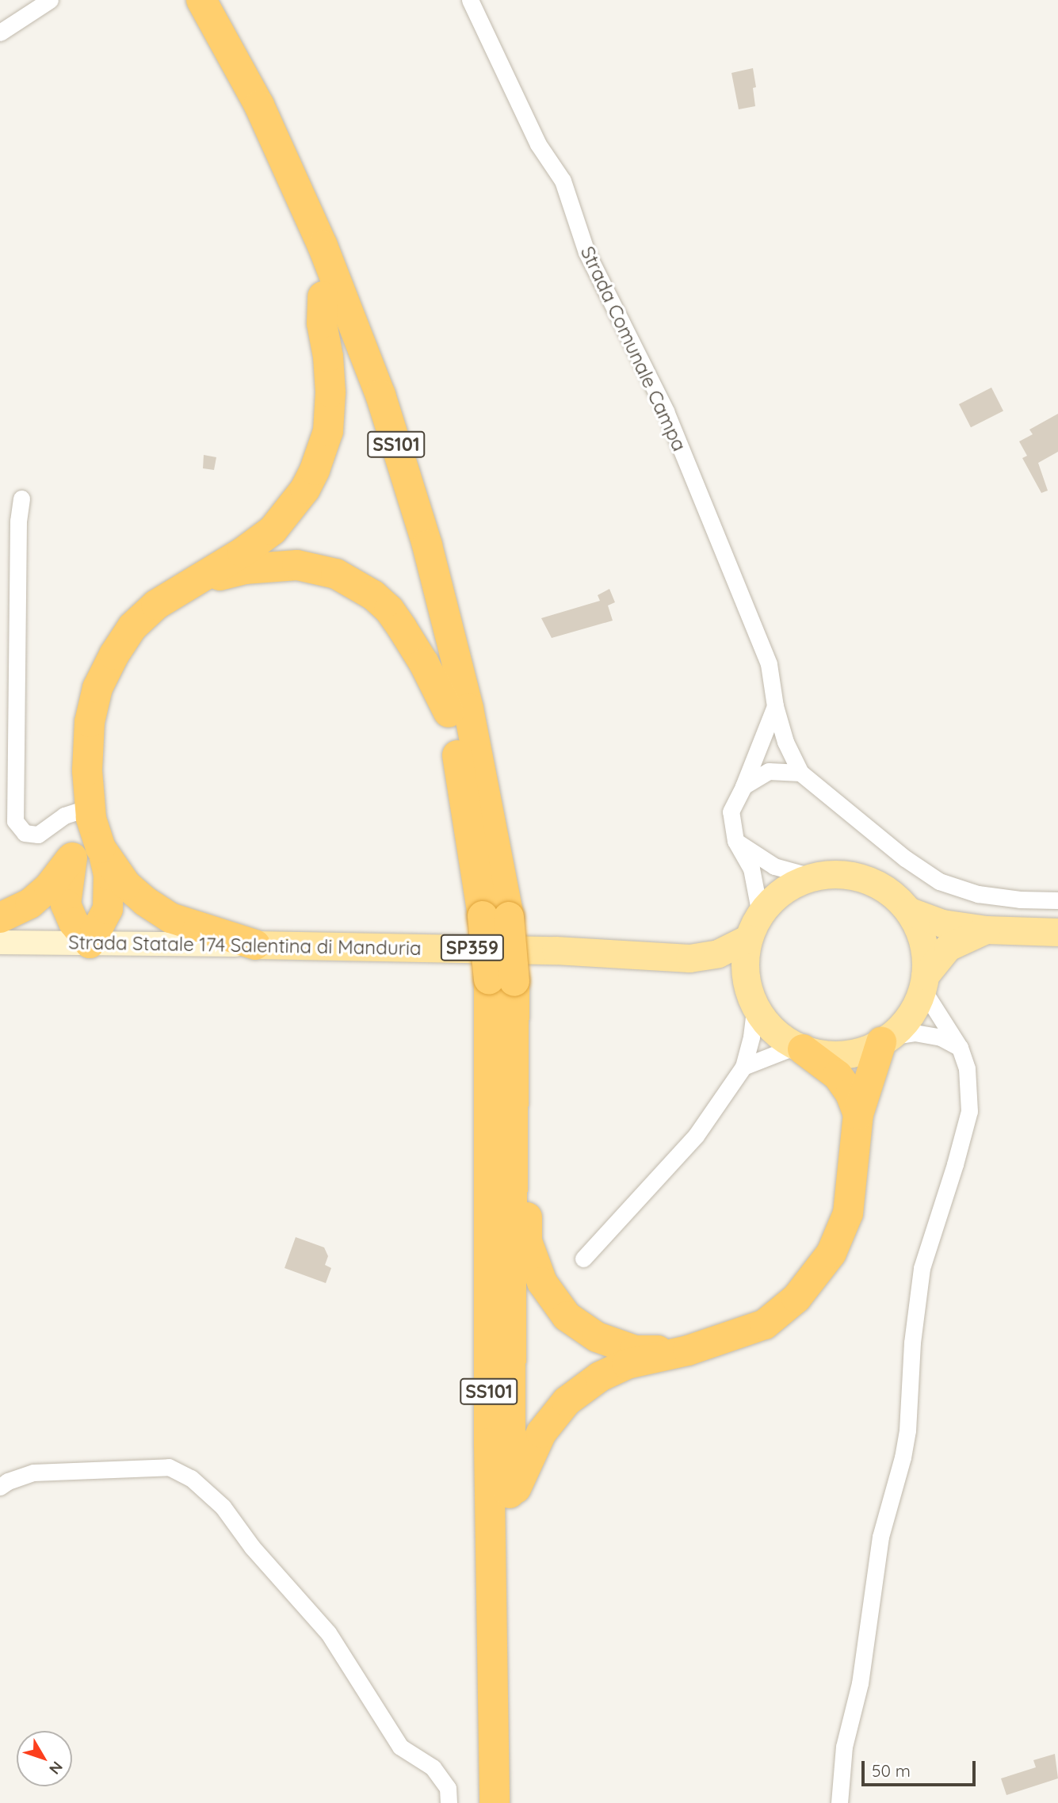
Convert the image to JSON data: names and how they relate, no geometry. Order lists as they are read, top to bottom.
{
  "streets": {
    "highway": ["SS101"],
    "main road": ["Strada Statale 174 Salentina di Manduria", "SP359"],
    "street": ["Strada Comunale Campa"]
  },
  "scale_bar": "50 m",
  "north": "bottom right"
}
